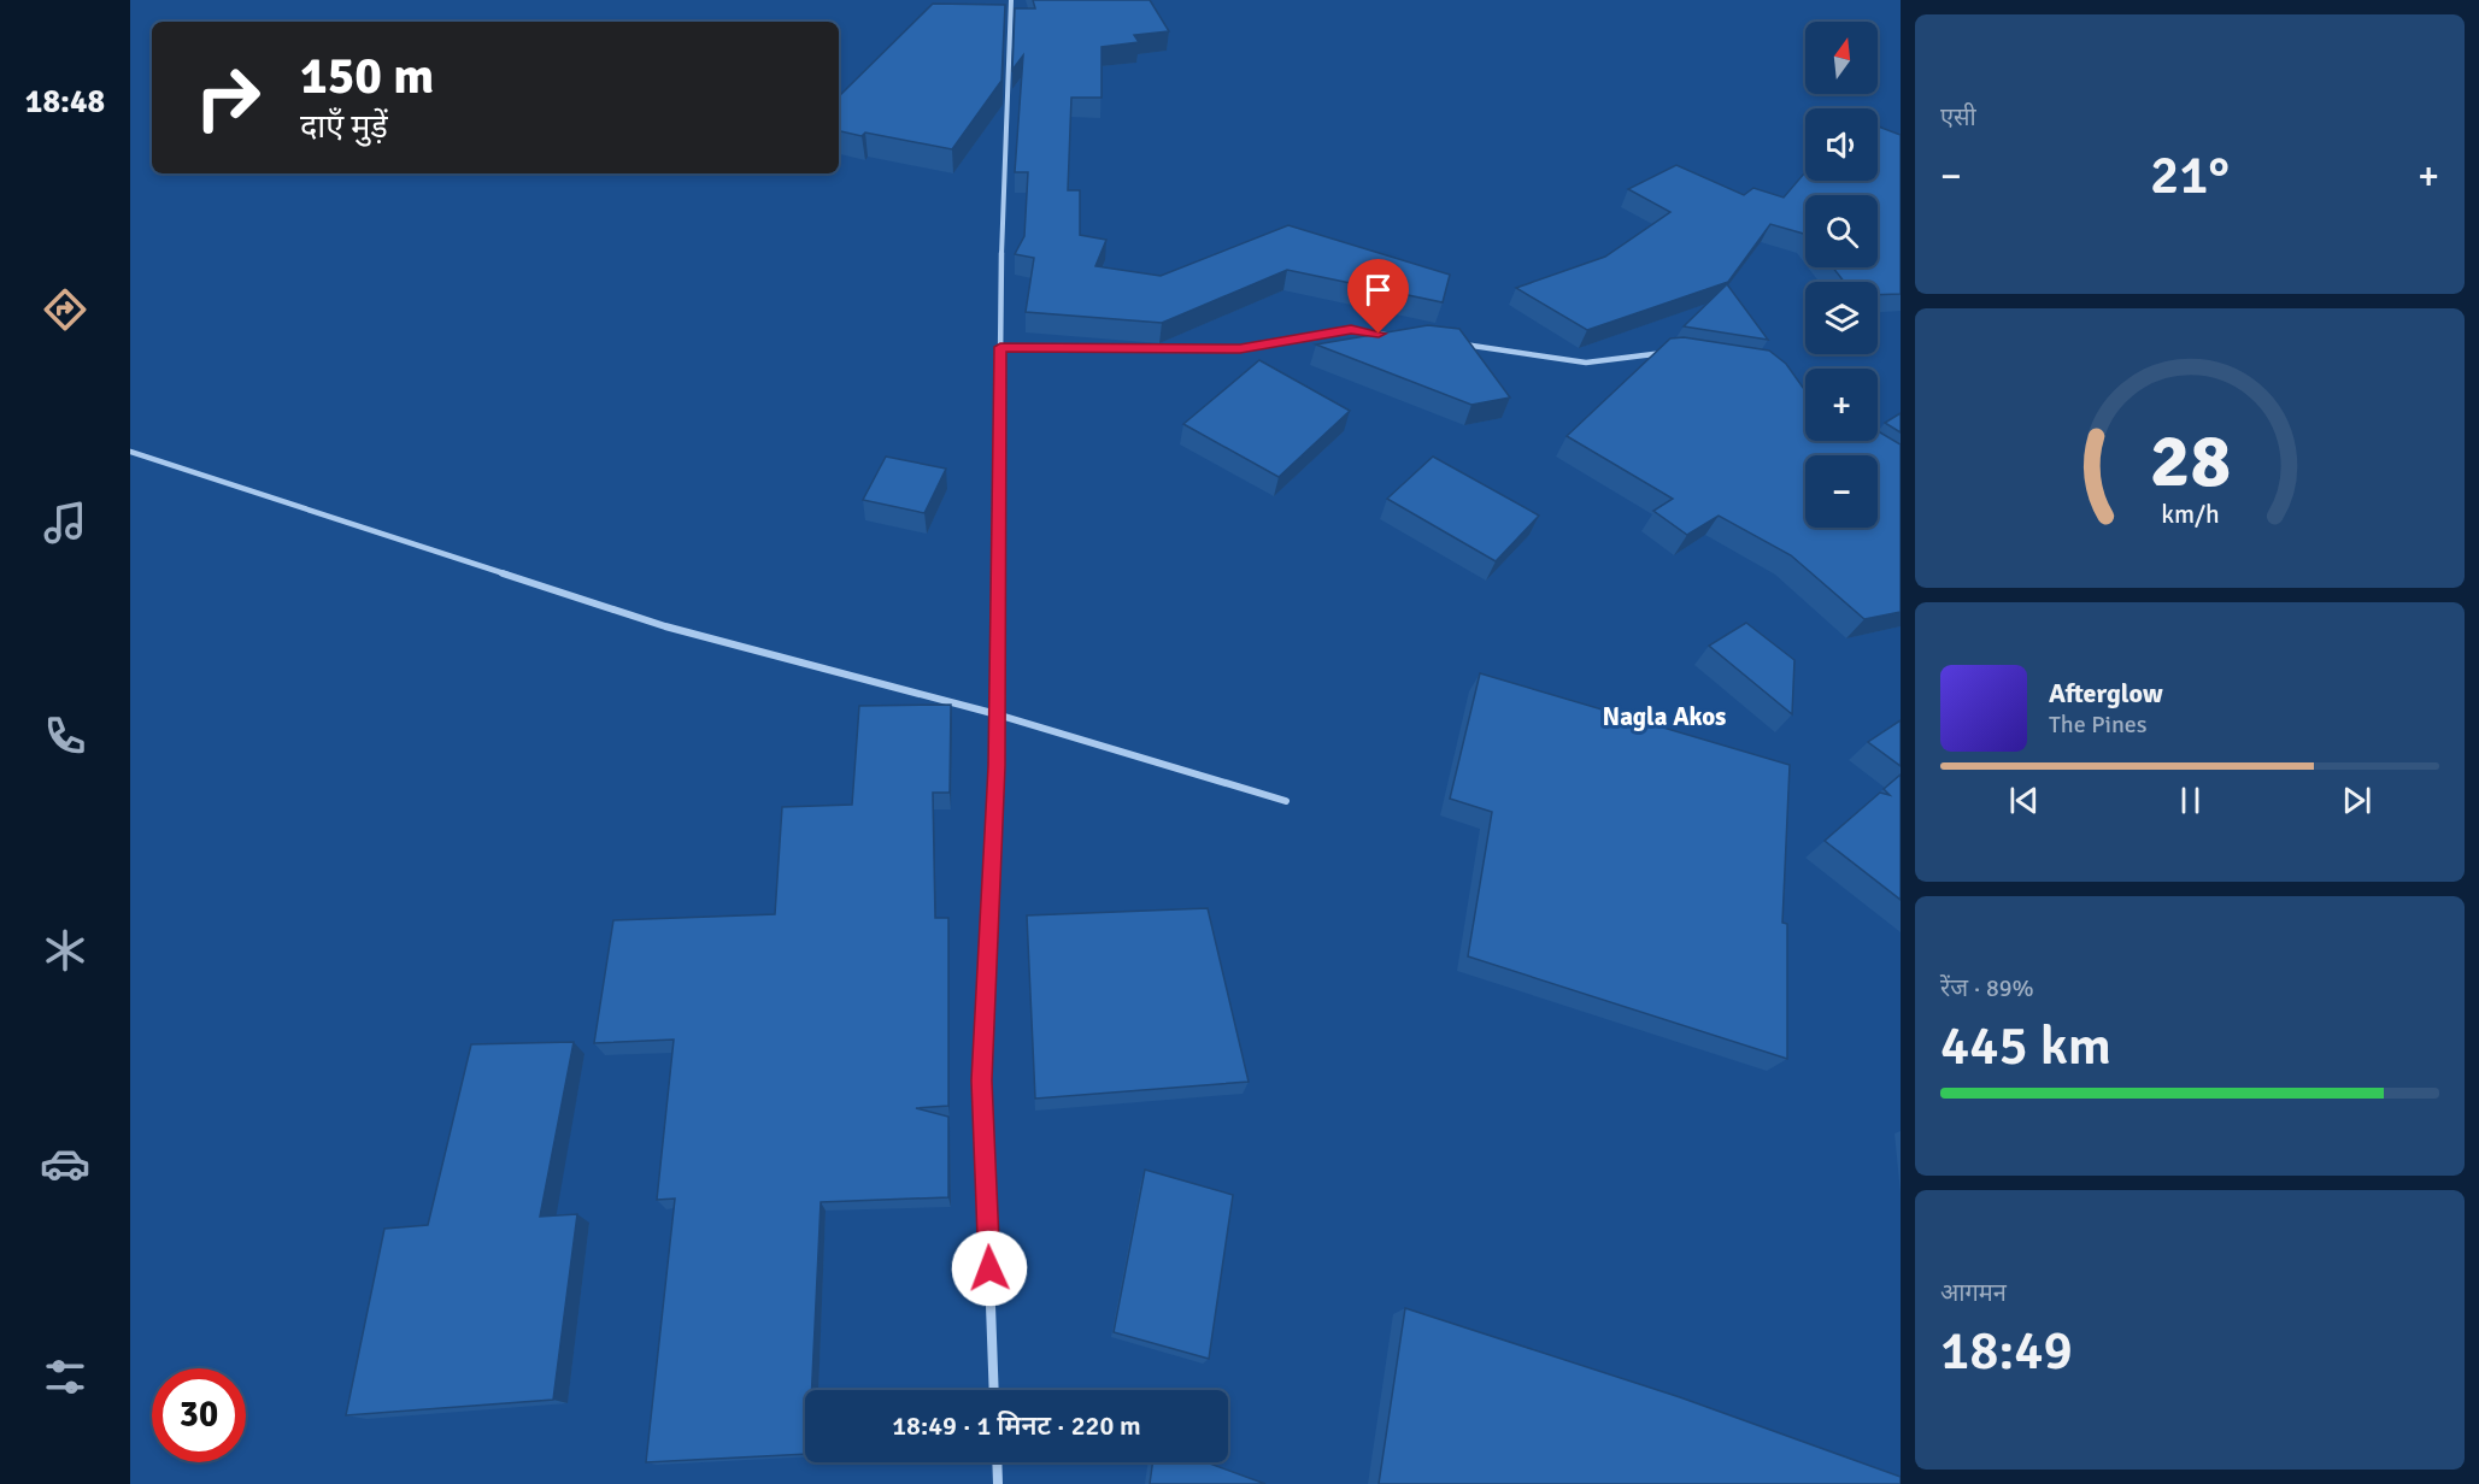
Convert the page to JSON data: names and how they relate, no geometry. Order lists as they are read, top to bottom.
{
  "districts": ["Nagla Akos"],
  "north": "top",
  "page": {
    "tabs": "18:48",
    "tile": [
      "एसी",
      ["रेंज · 89%", "445 km"],
      ["आगमन", "18:49"]
    ],
    "map_buttons": ["+", "−"],
    "turn": ["150 m", "दाएँ मुड़ें"],
    "heat": ["−", "21°", "+"],
    "song": ["Afterglow", "The Pines"],
    "limit": "30",
    "trip": "18:49 · 1 मिनट · 220 m",
    "gauge": ["28", "km/h"]
  }
}
